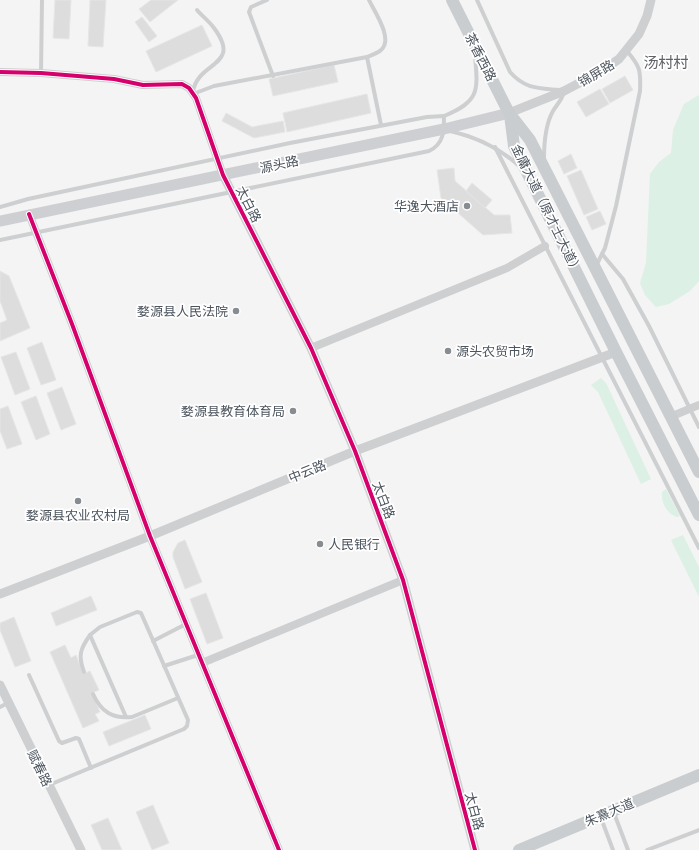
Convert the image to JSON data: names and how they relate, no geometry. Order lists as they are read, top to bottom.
{
  "streets": {
    "main road": [
      "茶香西路",
      "源头路",
      "金庸大道（原才士大道）",
      "朱熹大道"
    ],
    "street": [
      "锦屏路",
      "太白路",
      "中云路",
      "赋春路"
    ]
  },
  "crossings": [
    ["茶香西路", "锦屏路"],
    ["茶香西路", "源头路"],
    ["茶香西路", "金庸大道（原才士大道）"],
    ["锦屏路", "源头路"],
    ["锦屏路", "金庸大道（原才士大道）"],
    ["源头路", "太白路"],
    ["源头路", "金庸大道（原才士大道）"],
    ["太白路", "中云路"],
    ["金庸大道（原才士大道）", "中云路"]
  ],
  "districts": ["汤村村"],
  "places": [
    "华逸大酒店",
    "婺源县人民法院",
    "源头农贸市场",
    "婺源县教育体育局",
    "婺源县农业农村局",
    "人民银行"
  ]
}
